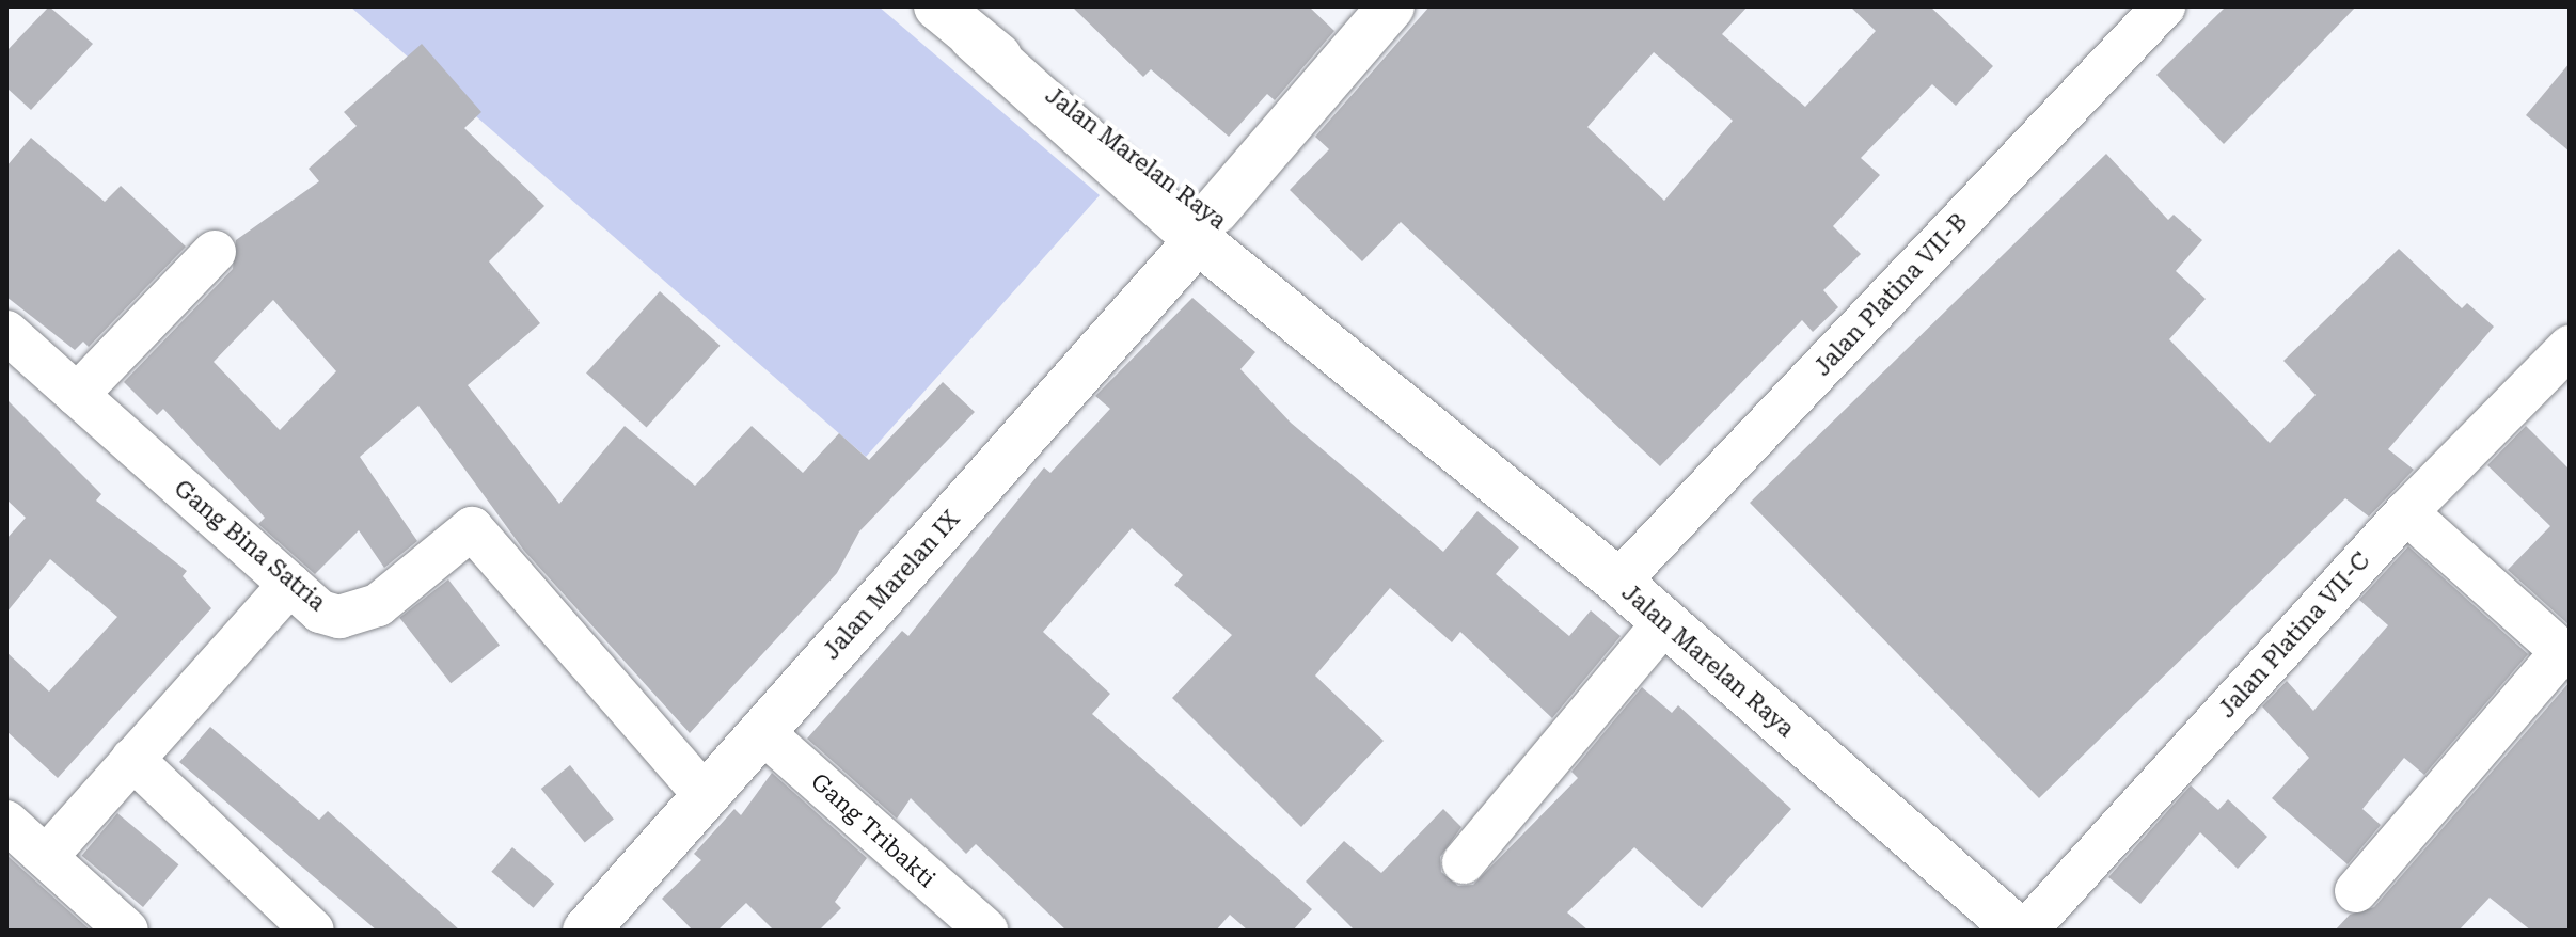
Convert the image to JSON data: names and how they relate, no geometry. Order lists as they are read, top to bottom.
{
  "streets": {
    "main road": ["Jalan Marelan Raya", "Jalan Marelan IX"],
    "street": [
      "Jalan Platina VII-B",
      "Gang Bina Satria",
      "Jalan Platina VII-C",
      "Gang Tribakti"
    ]
  },
  "crossings": [
    ["Jalan Marelan Raya", "Jalan Platina VII-B"],
    ["Jalan Marelan Raya", "Jalan Marelan IX"],
    ["Gang Bina Satria", "Jalan Marelan IX"],
    ["Jalan Marelan IX", "Gang Tribakti"]
  ]
}
